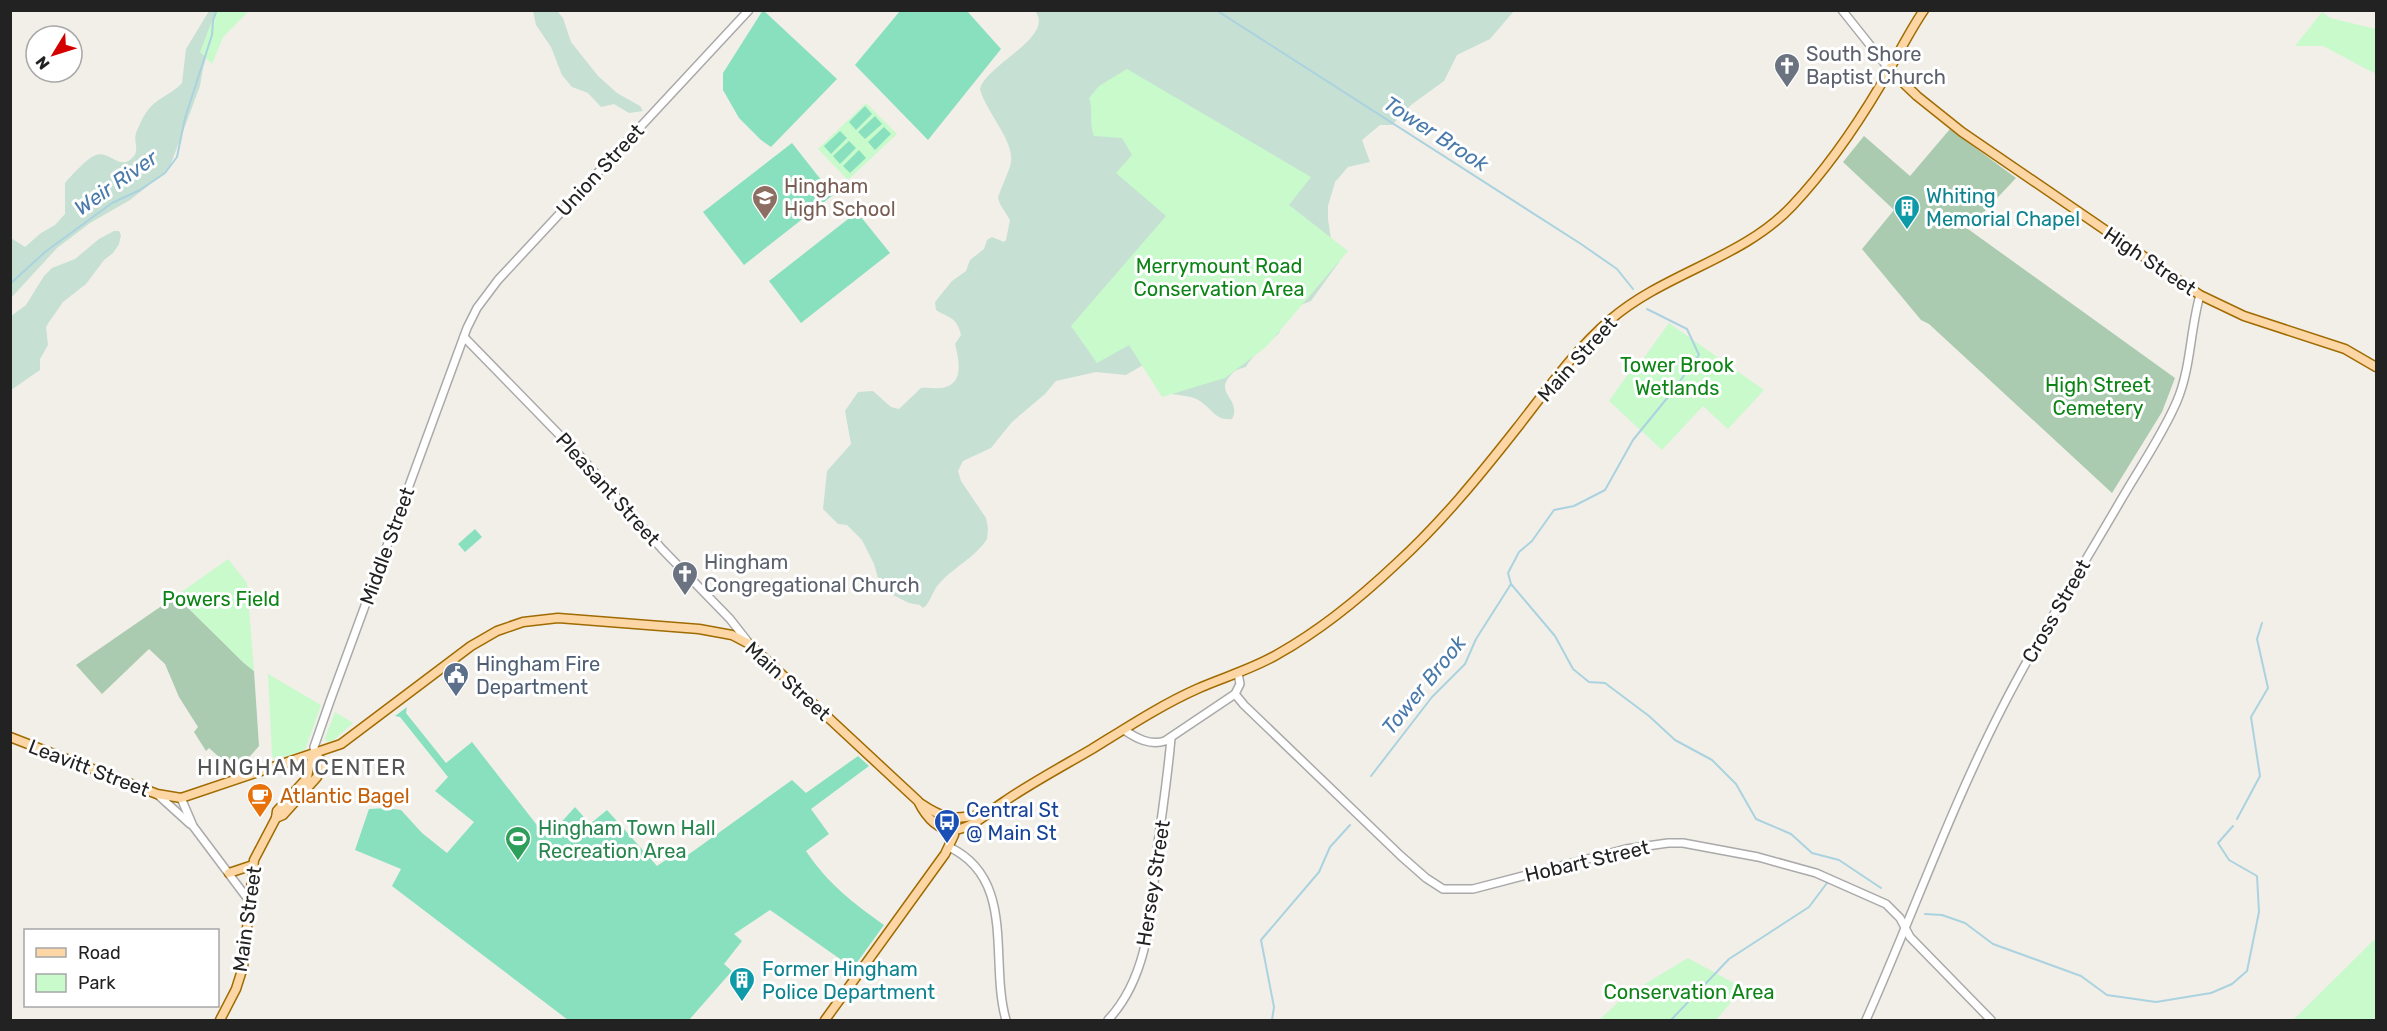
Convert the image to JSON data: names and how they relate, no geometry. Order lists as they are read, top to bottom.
{
  "streets": {
    "main road": ["High Street", "Main Street", "Leavitt Street"],
    "street": [
      "Union Street",
      "Pleasant Street",
      "Middle Street",
      "Cross Street",
      "Hobart Street",
      "Hersey Street"
    ]
  },
  "crossings": [
    ["Union Street", "Pleasant Street"],
    ["Union Street", "Middle Street"],
    ["High Street", "Main Street"],
    ["High Street", "Cross Street"],
    ["Main Street", "Pleasant Street"],
    ["Main Street", "Middle Street"],
    ["Main Street", "Leavitt Street"],
    ["Pleasant Street", "Middle Street"],
    ["Cross Street", "Hobart Street"]
  ],
  "districts": ["HINGHAM CENTER"],
  "water": ["Tower Brook", "Weir River"],
  "parks": [
    "Merrymount Road Conservation Area",
    "Tower Brook Wetlands",
    "High Street Cemetery",
    "Powers Field",
    "Conservation Area"
  ],
  "places": {
    "church": ["South Shore Baptist Church", "Hingham Congregational Church"],
    "school or university": ["Hingham High School"],
    "building": ["Whiting Memorial Chapel", "Former Hingham Police Department"],
    "public building": ["Hingham Fire Department"],
    "cafe": ["Atlantic Bagel"],
    "bus stop": ["Central St @ Main St"],
    "sports": ["Hingham Town Hall Recreation Area"]
  },
  "legend": ["Road", "Park"],
  "north": "bottom left"
}
